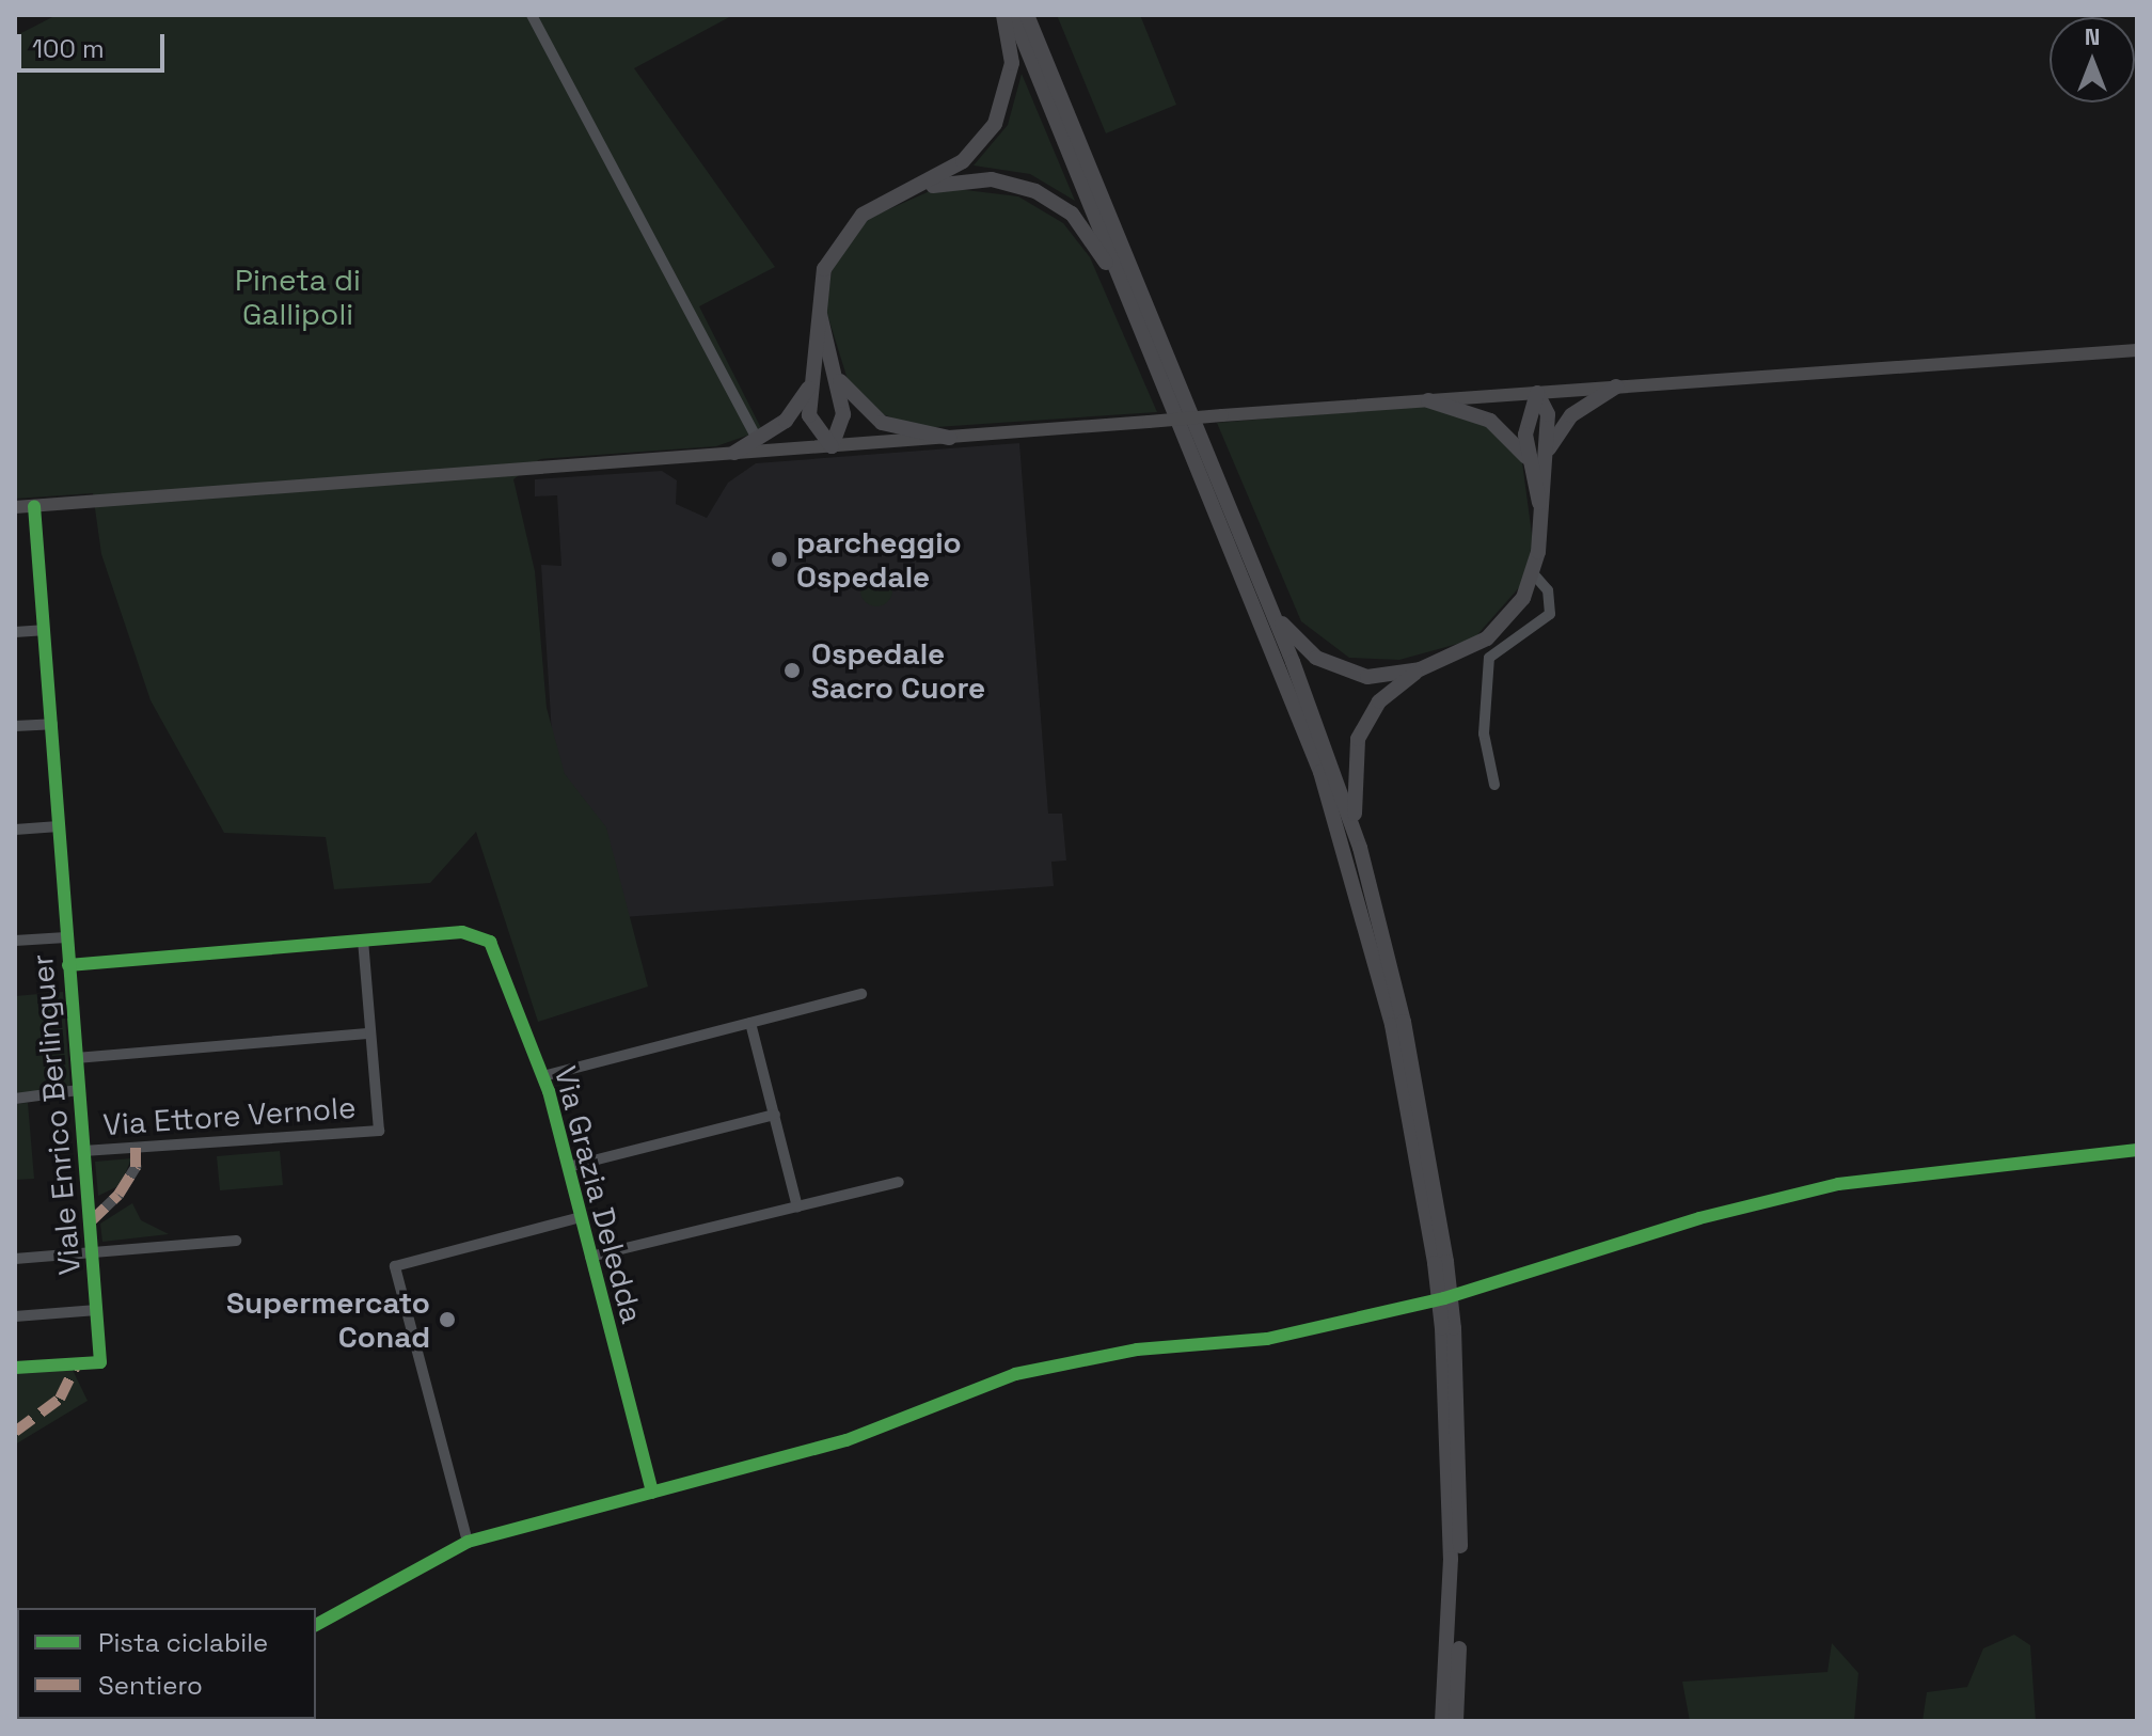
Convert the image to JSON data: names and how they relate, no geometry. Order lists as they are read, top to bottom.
{
  "streets": {
    "street": ["Viale Enrico Berlinguer", "Via Ettore Vernole", "Via Grazia Deledda"]
  },
  "crossings": [
    ["Viale Enrico Berlinguer", "Via Ettore Vernole"]
  ],
  "parks": ["Pineta di Gallipoli"],
  "places": ["parcheggio Ospedale", "Ospedale Sacro Cuore", "Supermercato Conad"],
  "legend": ["Pista ciclabile", "Sentiero"],
  "scale_bar": "100 m",
  "north": "top"
}
